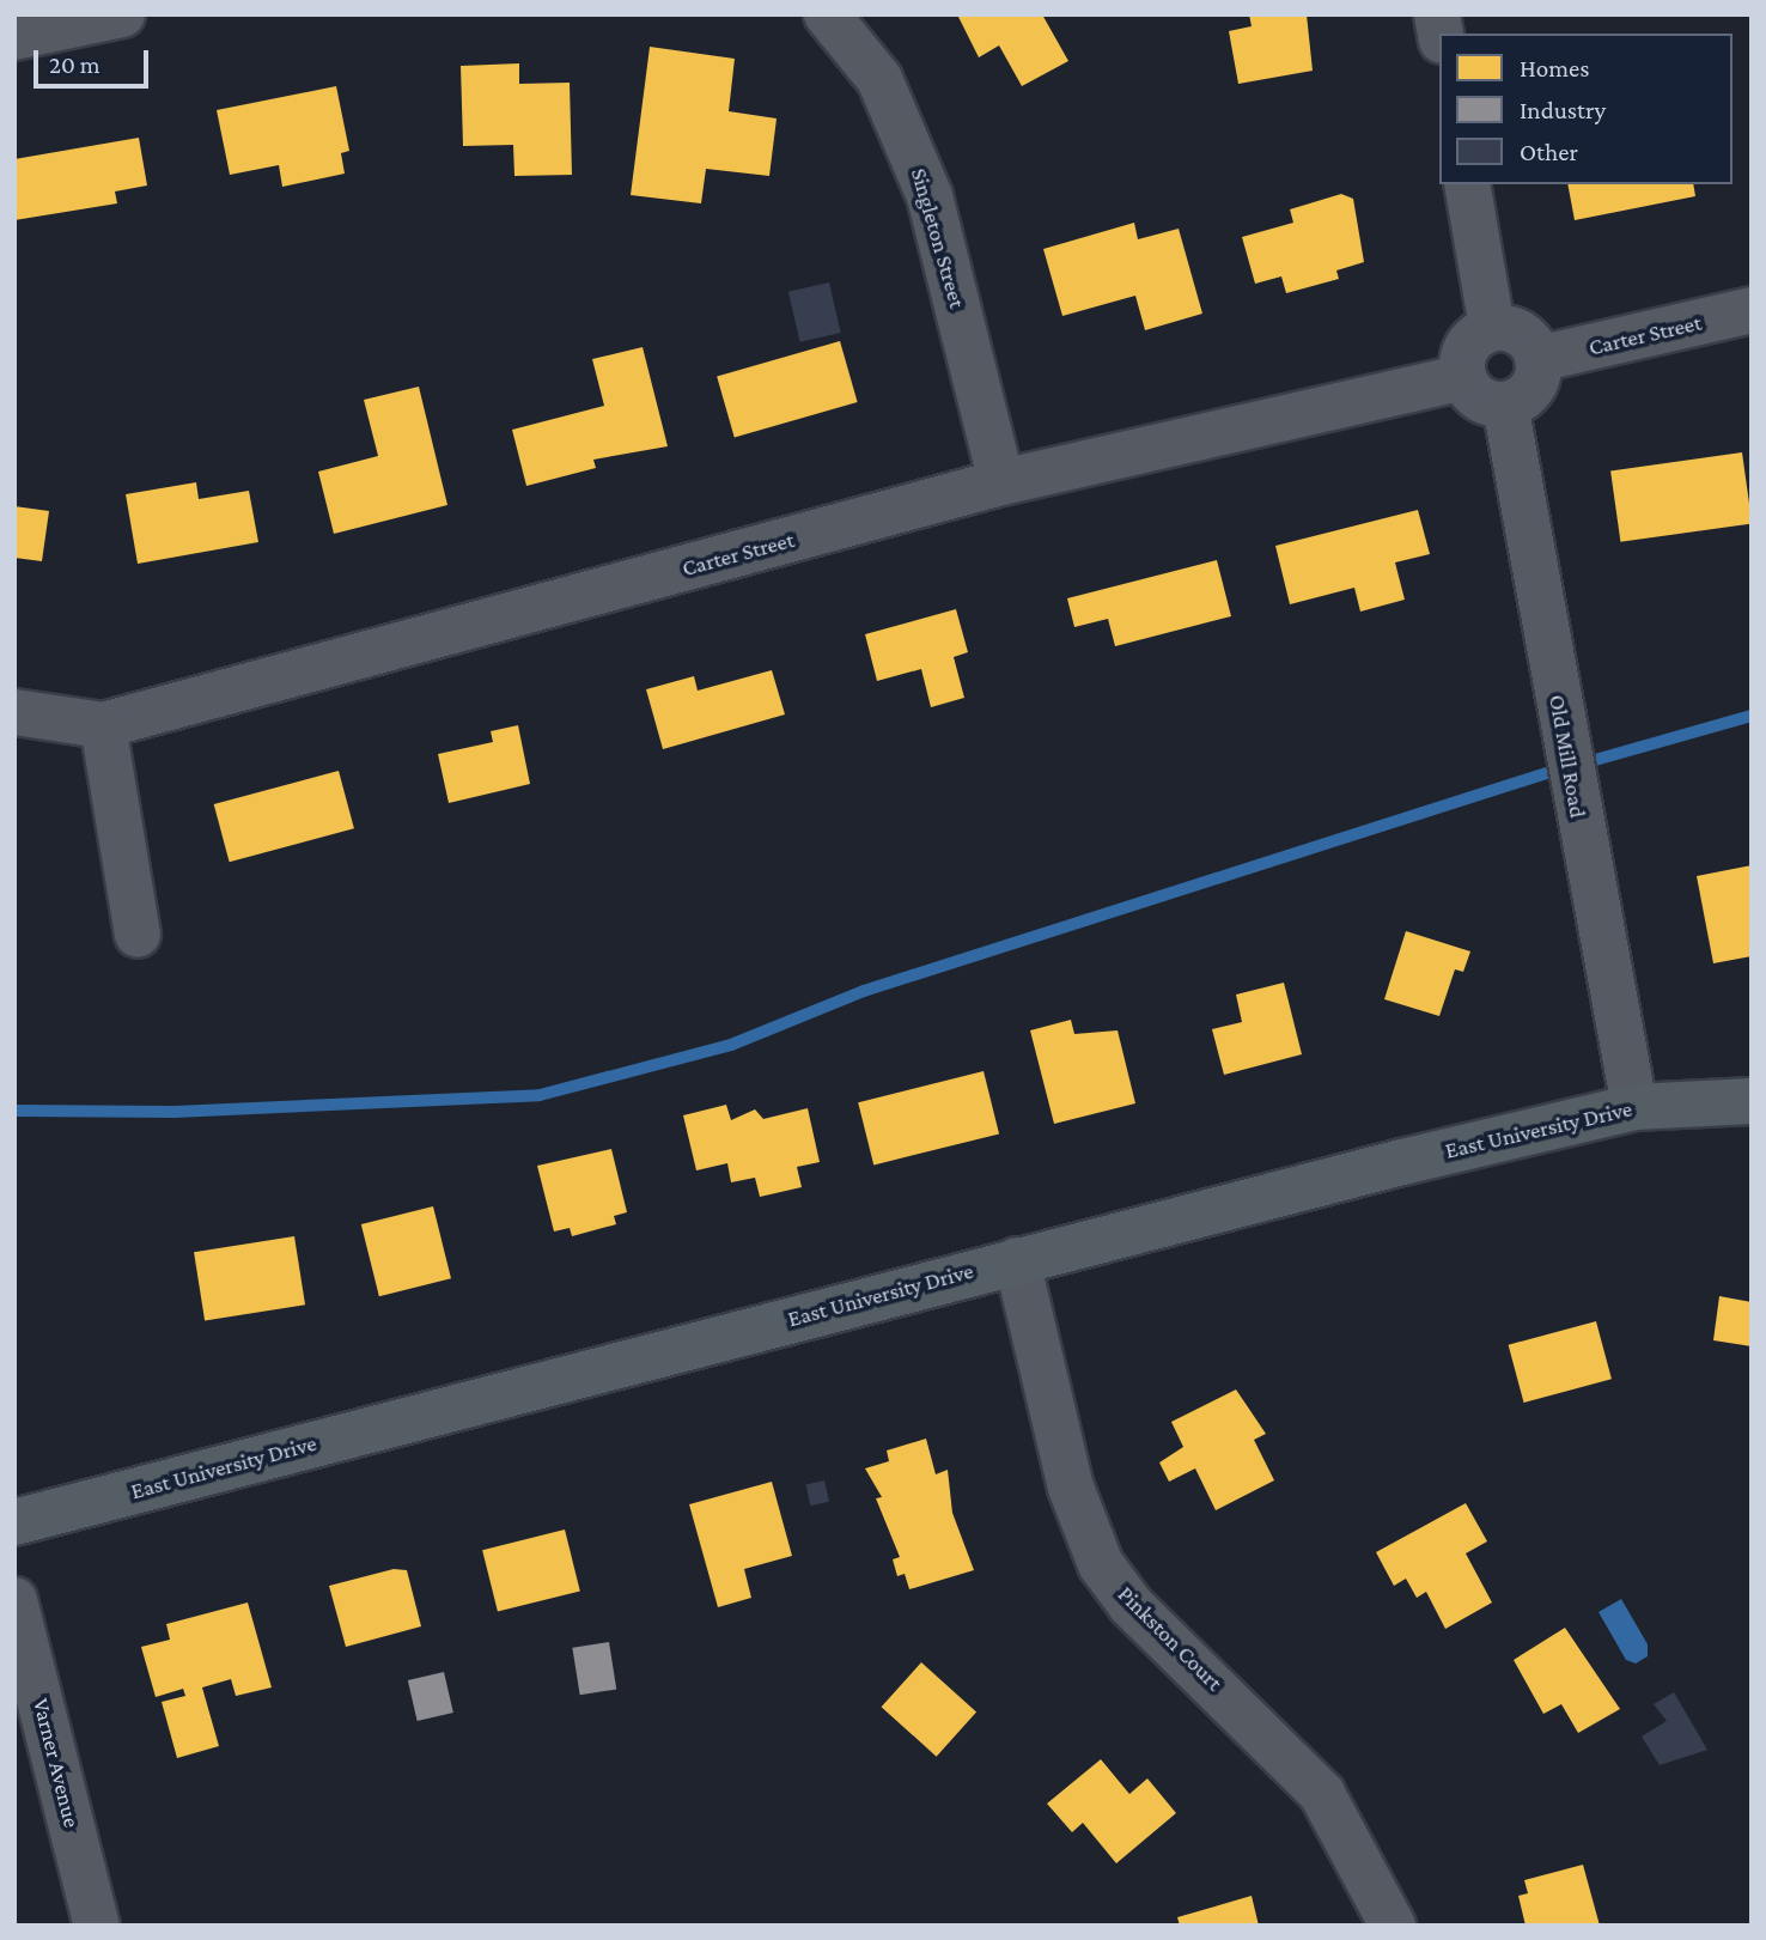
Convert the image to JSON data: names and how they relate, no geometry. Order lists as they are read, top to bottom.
{
  "streets": {
    "main road": ["East University Drive"],
    "street": [
      "Singleton Street",
      "Carter Street",
      "Old Mill Road",
      "Pinkston Court",
      "Varner Avenue"
    ]
  },
  "crossings": [
    ["Singleton Street", "Carter Street"],
    ["Carter Street", "Old Mill Road"],
    ["Old Mill Road", "East University Drive"],
    ["East University Drive", "Pinkston Court"]
  ],
  "legend": ["Homes", "Industry", "Other"],
  "scale_bar": "20 m"
}
